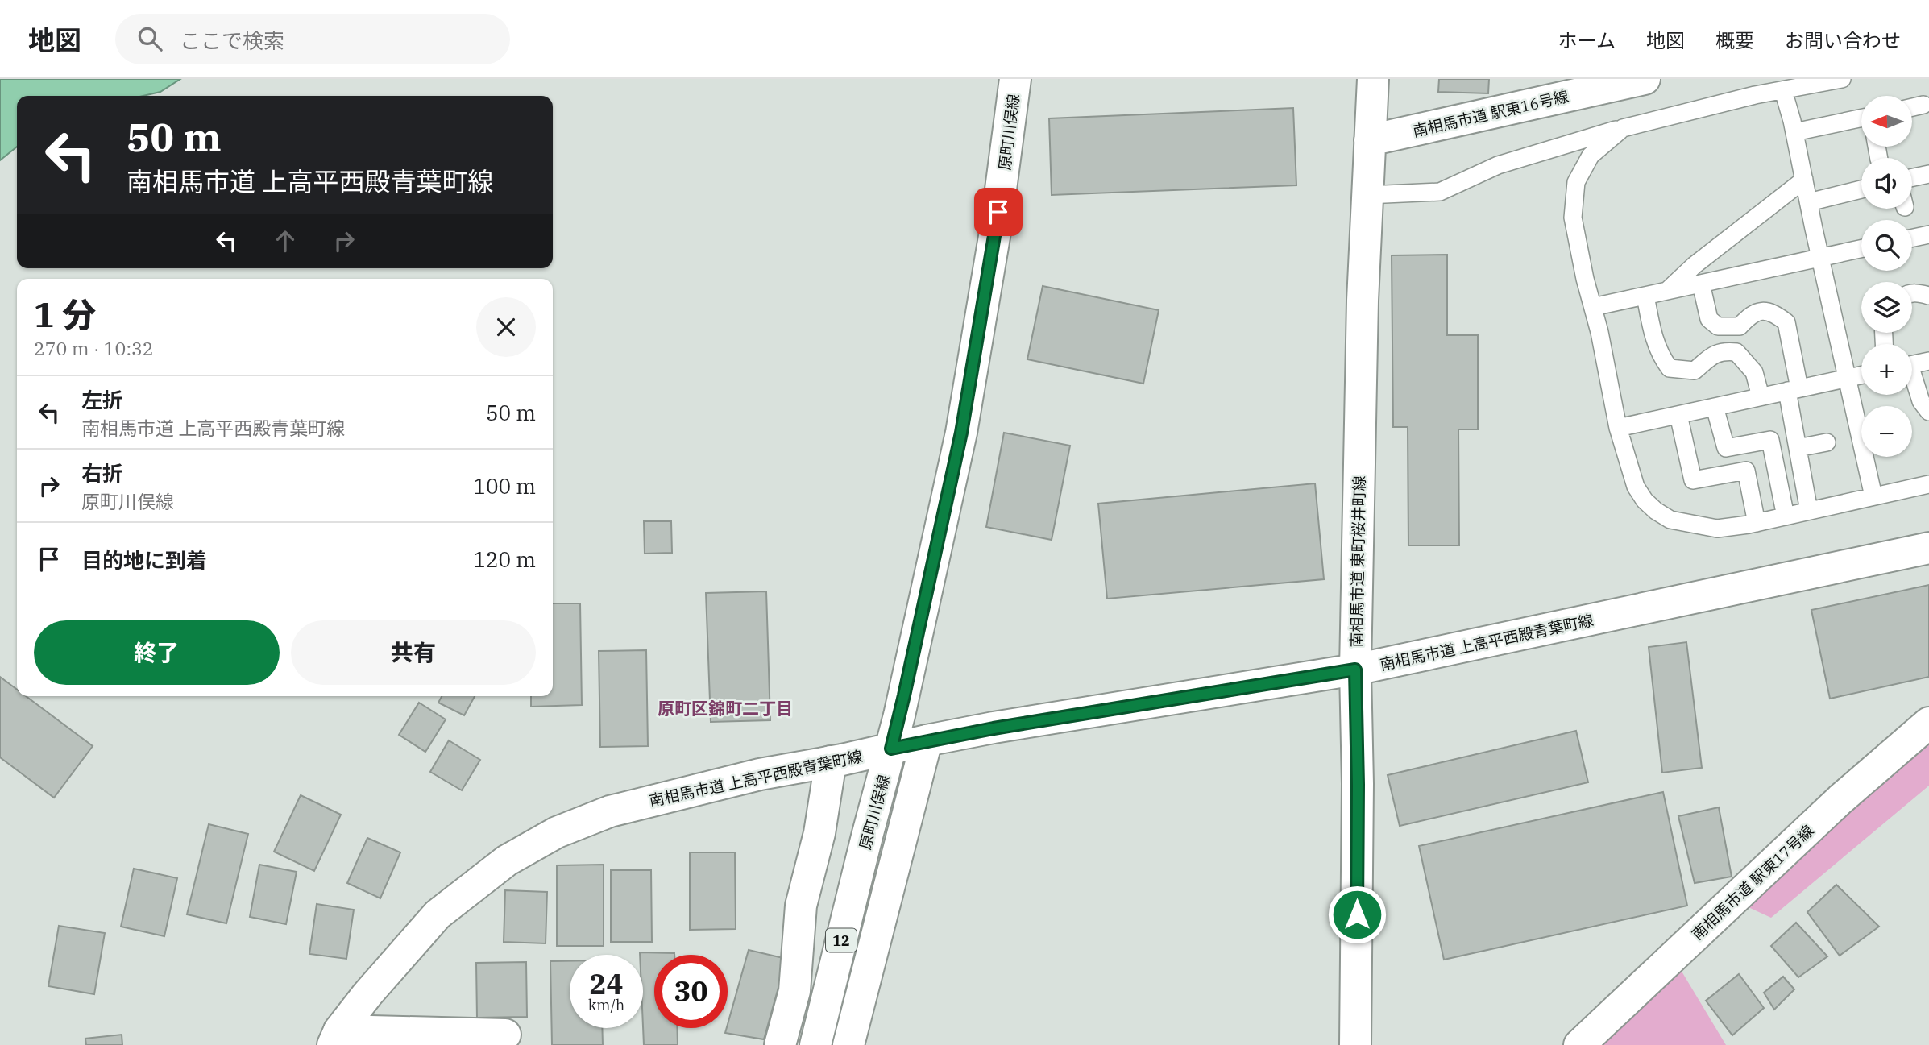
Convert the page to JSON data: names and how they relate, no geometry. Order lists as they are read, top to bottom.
{
  "streets": {
    "street": [
      "南相馬市道 駅東16号線",
      "原町川俣線",
      "南相馬市道 東町桜井町線",
      "南相馬市道 上高平西殿青葉町線",
      "南相馬市道 駅東17号線",
      "12"
    ]
  },
  "crossings": [
    ["南相馬市道 駅東16号線", "南相馬市道 東町桜井町線"],
    ["原町川俣線", "南相馬市道 上高平西殿青葉町線"],
    ["南相馬市道 東町桜井町線", "南相馬市道 上高平西殿青葉町線"]
  ],
  "districts": ["原町区錦町二丁目"],
  "north": "left",
  "page": {
    "header": "地図",
    "search": "ここで検索",
    "nav": [
      "ホーム",
      "地図",
      "概要",
      "お問い合わせ"
    ],
    "map_buttons": ["+", "−"],
    "turn": ["50 m", "南相馬市道 上高平西殿青葉町線"],
    "heading": ["1 分", "270 m · 10:32"],
    "list": [
      {
        "name": "左折",
        "note": "南相馬市道 上高平西殿青葉町線",
        "value": "50 m"
      },
      {
        "name": "右折",
        "note": "原町川俣線",
        "value": "100 m"
      },
      {
        "name": "目的地に到着",
        "value": "120 m"
      }
    ],
    "buttons": ["終了", "共有"],
    "speed": "24 km/h",
    "limit": "30"
  }
}
